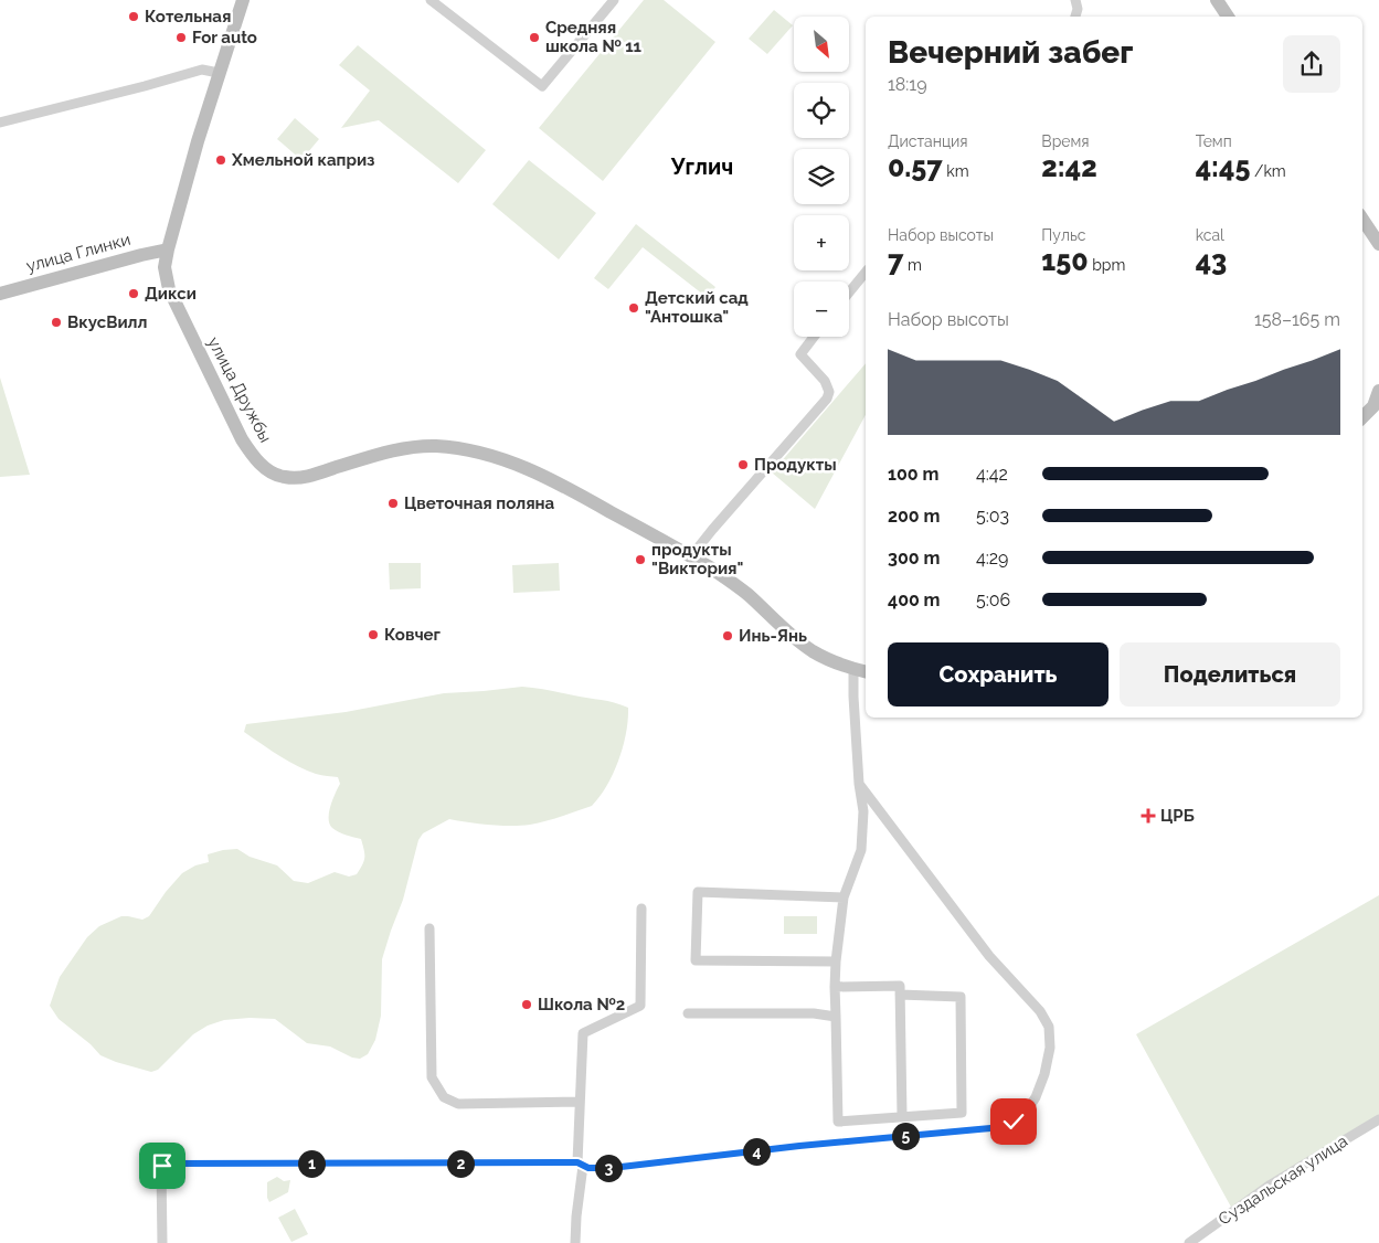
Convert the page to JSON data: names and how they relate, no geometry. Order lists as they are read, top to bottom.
{
  "streets": {
    "street": ["улица Глинки", "улица Дружбы", "Суздальская улица"]
  },
  "crossings": [
    ["улица Глинки", "улица Дружбы"]
  ],
  "districts": ["Углич"],
  "places": {
    "other": [
      "Котельная",
      "For auto",
      "Средняя школа № 11",
      "Хмельной каприз",
      "Дикси",
      "Детский сад \"Антошка\"",
      "ВкусВилл",
      "Продукты",
      "Цветочная поляна",
      "продукты \"Виктория\"",
      "Ковчег",
      "Инь-Янь",
      "Школа №2"
    ],
    "health": ["ЦРБ"]
  },
  "north": "bottom right",
  "page": {
    "map_buttons": ["+", "−"],
    "heading": ["Вечерний забег", "18:19"],
    "stats": [
      ["Дистанция", "0.57 km"],
      ["Время", "2:42"],
      ["Темп", "4:45 /km"],
      ["Набор высоты", "7 m"],
      ["Пульс", "150 bpm"],
      ["kcal", "43"]
    ],
    "chart": ["Набор высоты", "158–165 m"],
    "list": [
      {
        "name": "100 m",
        "note": "4:42"
      },
      {
        "name": "200 m",
        "note": "5:03"
      },
      {
        "name": "300 m",
        "note": "4:29"
      },
      {
        "name": "400 m",
        "note": "5:06"
      }
    ],
    "buttons": ["Сохранить", "Поделиться"],
    "pins": [
      "5",
      "4",
      "1",
      "2",
      "3"
    ]
  }
}
